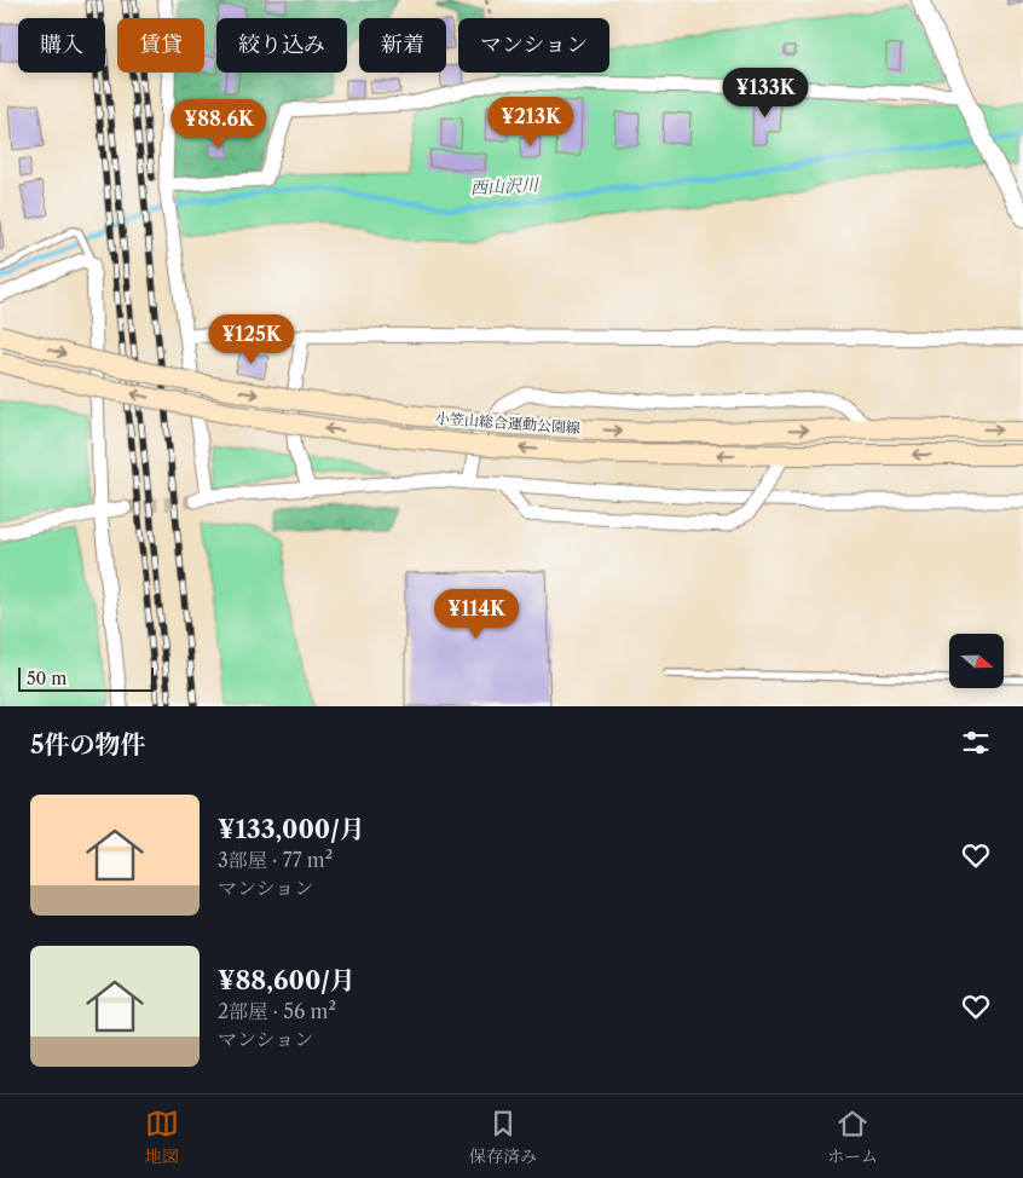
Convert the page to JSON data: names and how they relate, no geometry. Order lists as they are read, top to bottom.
{
  "streets": {
    "main road": ["小笠山総合運動公園線"]
  },
  "water": ["西山沢川"],
  "scale_bar": "50 m",
  "north": "right",
  "page": {
    "chip": [
      "購入",
      "賃貸",
      "絞り込み",
      "新着",
      "マンション"
    ],
    "price": [
      "¥133K",
      "¥213K",
      "¥88.6K",
      "¥125K",
      "¥114K"
    ],
    "scale": "50 m",
    "heading": "5件の物件",
    "list": [
      {
        "name": "¥133,000/月",
        "note": "3部屋 · 77 m² · マンション"
      },
      {
        "name": "¥88,600/月",
        "note": "2部屋 · 56 m² · マンション"
      }
    ],
    "tabs": ["地図", "保存済み", "ホーム"]
  }
}
